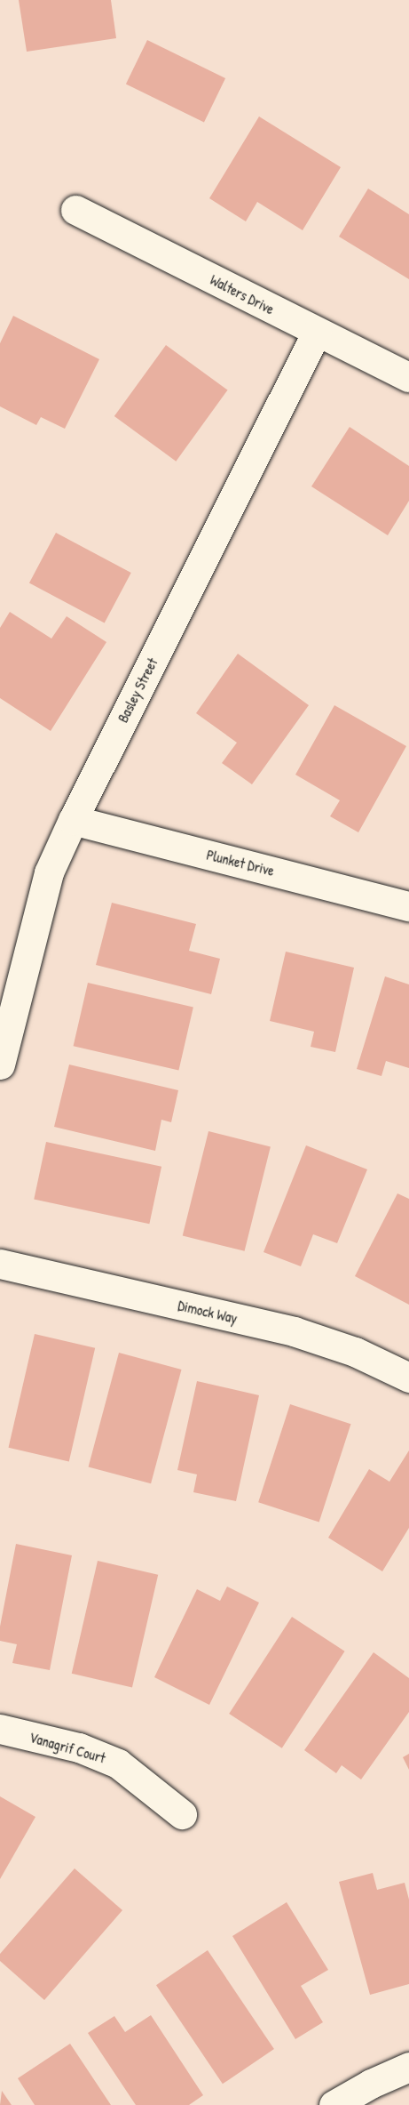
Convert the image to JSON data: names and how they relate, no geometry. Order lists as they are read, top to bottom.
{
  "streets": {
    "street": [
      "Walters Drive",
      "Basley Street",
      "Plunket Drive",
      "Dimock Way",
      "Vanagrif Court"
    ]
  },
  "crossings": [
    ["Walters Drive", "Basley Street"],
    ["Basley Street", "Plunket Drive"]
  ]
}
